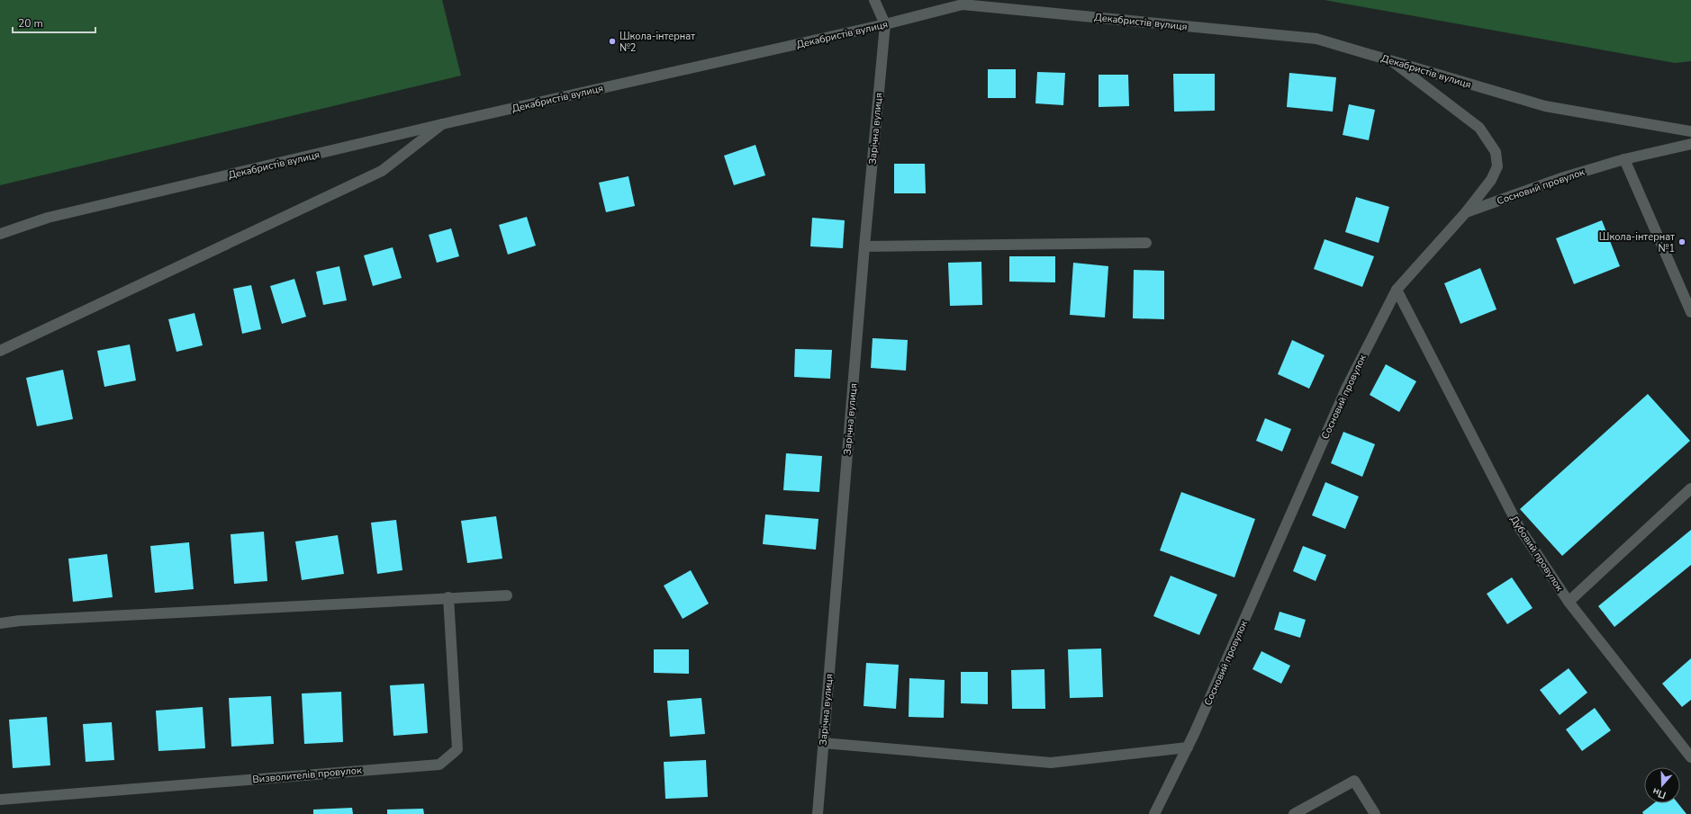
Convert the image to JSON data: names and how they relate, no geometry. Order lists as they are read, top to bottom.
{
  "streets": {
    "street": [
      "Декабристів вулиця",
      "Зарічна вулиця",
      "Сосновий провулок",
      "Дубовий провулок",
      "Визволителів провулок"
    ]
  },
  "crossings": [
    ["Декабристів вулиця", "Зарічна вулиця"],
    ["Сосновий провулок", "Дубовий провулок"]
  ],
  "places": ["Школа-інтернат №2", "Школа-інтернат №1"],
  "scale_bar": "20 m",
  "north": "bottom"
}
